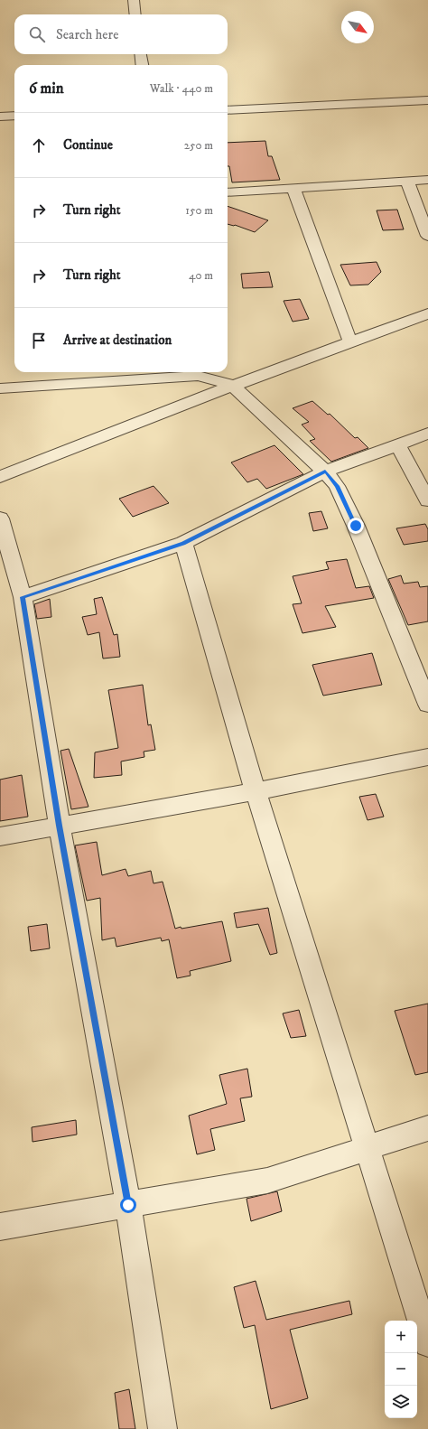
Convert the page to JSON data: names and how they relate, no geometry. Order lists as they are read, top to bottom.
{
  "north": "bottom right",
  "page": {
    "search": "Search here",
    "heading": ["6 min", "Walk · 440 m"],
    "list": [
      ["Continue", "250 m"],
      ["Turn right", "150 m"],
      ["Turn right", "40 m"],
      "Arrive at destination"
    ],
    "map_buttons": ["+", "−"]
  }
}
